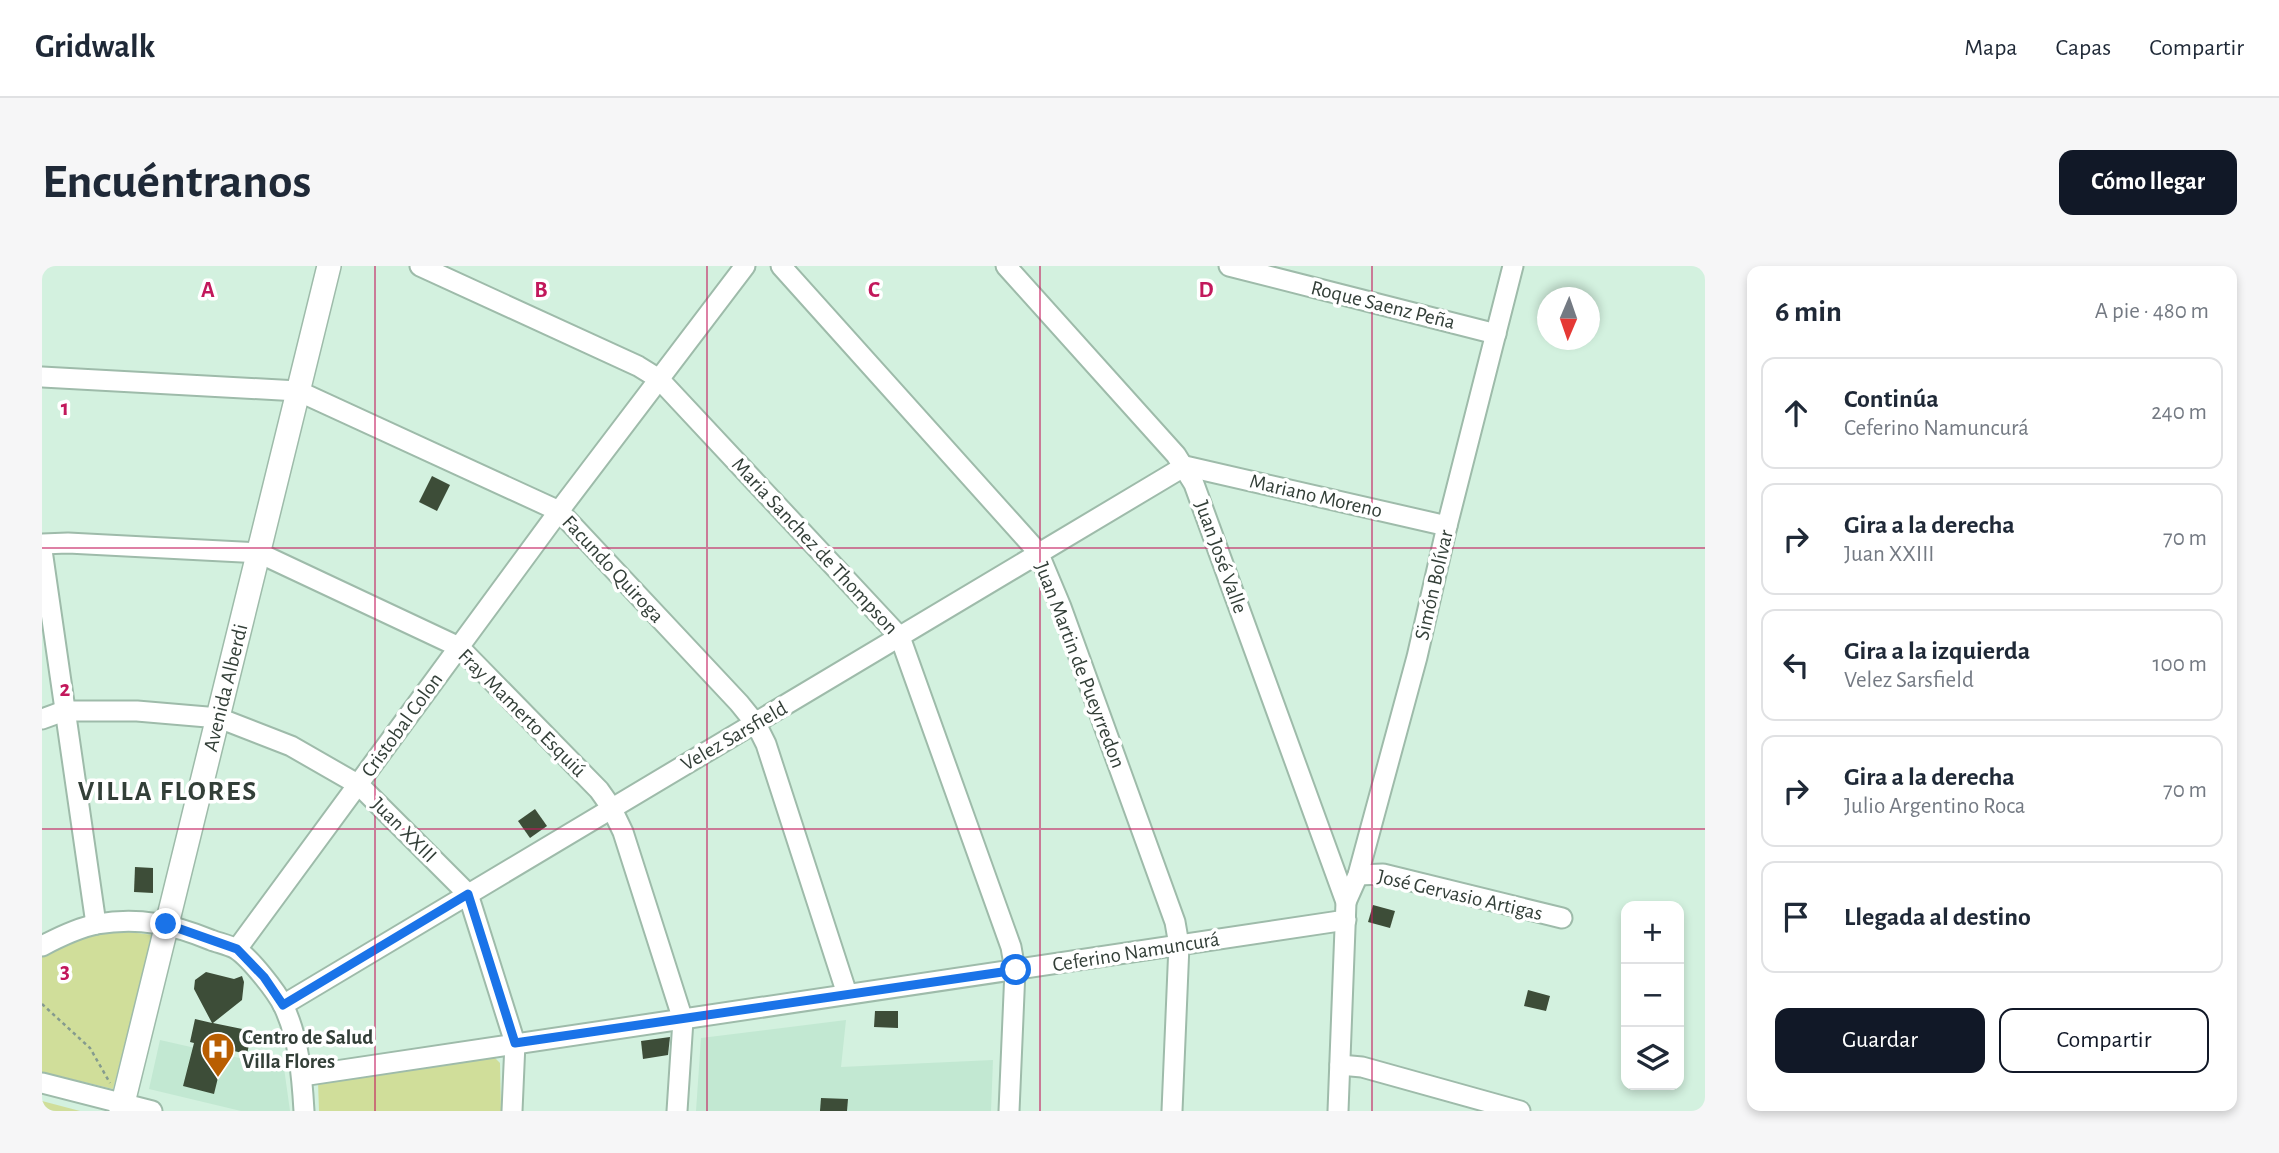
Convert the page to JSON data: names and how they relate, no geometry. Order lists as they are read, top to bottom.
{
  "streets": {
    "main road": ["Avenida Alberdi"],
    "street": [
      "Roque Saenz Peña",
      "Mariano Moreno",
      "Maria Sanchez de Thompson",
      "Juan José Valle",
      "Facundo Quiroga",
      "Simón Bolívar",
      "Juan Martin de Pueyrredon",
      "Fray Mamerto Esquiú",
      "Cristobal Colon",
      "Velez Sarsfield",
      "Juan XXIII",
      "José Gervasio Artigas",
      "Ceferino Namuncurá"
    ]
  },
  "crossings": [
    ["Roque Saenz Peña", "Simón Bolívar"],
    ["Mariano Moreno", "Juan José Valle"],
    ["Mariano Moreno", "Simón Bolívar"],
    ["Mariano Moreno", "Velez Sarsfield"],
    ["Maria Sanchez de Thompson", "Cristobal Colon"],
    ["Maria Sanchez de Thompson", "Velez Sarsfield"],
    ["Maria Sanchez de Thompson", "Ceferino Namuncurá"],
    ["Juan José Valle", "Simón Bolívar"],
    ["Juan José Valle", "Velez Sarsfield"],
    ["Juan José Valle", "Ceferino Namuncurá"],
    ["Facundo Quiroga", "Avenida Alberdi"],
    ["Facundo Quiroga", "Cristobal Colon"],
    ["Facundo Quiroga", "Velez Sarsfield"],
    ["Facundo Quiroga", "Ceferino Namuncurá"],
    ["Simón Bolívar", "José Gervasio Artigas"],
    ["Simón Bolívar", "Ceferino Namuncurá"],
    ["Juan Martin de Pueyrredon", "Velez Sarsfield"],
    ["Juan Martin de Pueyrredon", "Ceferino Namuncurá"],
    ["Avenida Alberdi", "Fray Mamerto Esquiú"],
    ["Avenida Alberdi", "Juan XXIII"],
    ["Fray Mamerto Esquiú", "Cristobal Colon"],
    ["Fray Mamerto Esquiú", "Velez Sarsfield"],
    ["Fray Mamerto Esquiú", "Ceferino Namuncurá"],
    ["Cristobal Colon", "Juan XXIII"],
    ["Velez Sarsfield", "Juan XXIII"],
    ["Juan XXIII", "Ceferino Namuncurá"]
  ],
  "districts": ["VILLA FLORES"],
  "places": {
    "hospital": ["Centro de Salud Villa Flores"]
  },
  "north": "bottom",
  "page": {
    "header": "Gridwalk",
    "nav": ["Mapa", "Capas", "Compartir"],
    "buttons": [
      "Cómo llegar",
      ["Guardar", "Compartir"]
    ],
    "title": "Encuéntranos",
    "heading": ["6 min", "A pie · 480 m"],
    "list": [
      ["Continúa", "Ceferino Namuncurá", "240 m"],
      ["Gira a la derecha", "Juan XXIII", "70 m"],
      ["Gira a la izquierda", "Velez Sarsfield", "100 m"],
      ["Gira a la derecha", "Julio Argentino Roca", "70 m"],
      "Llegada al destino"
    ],
    "map_buttons": ["+", "−"]
  },
  "grid": {
    "columns": [
      "A",
      "B",
      "C",
      "D"
    ],
    "rows": ["1", "2", "3"]
  }
}
